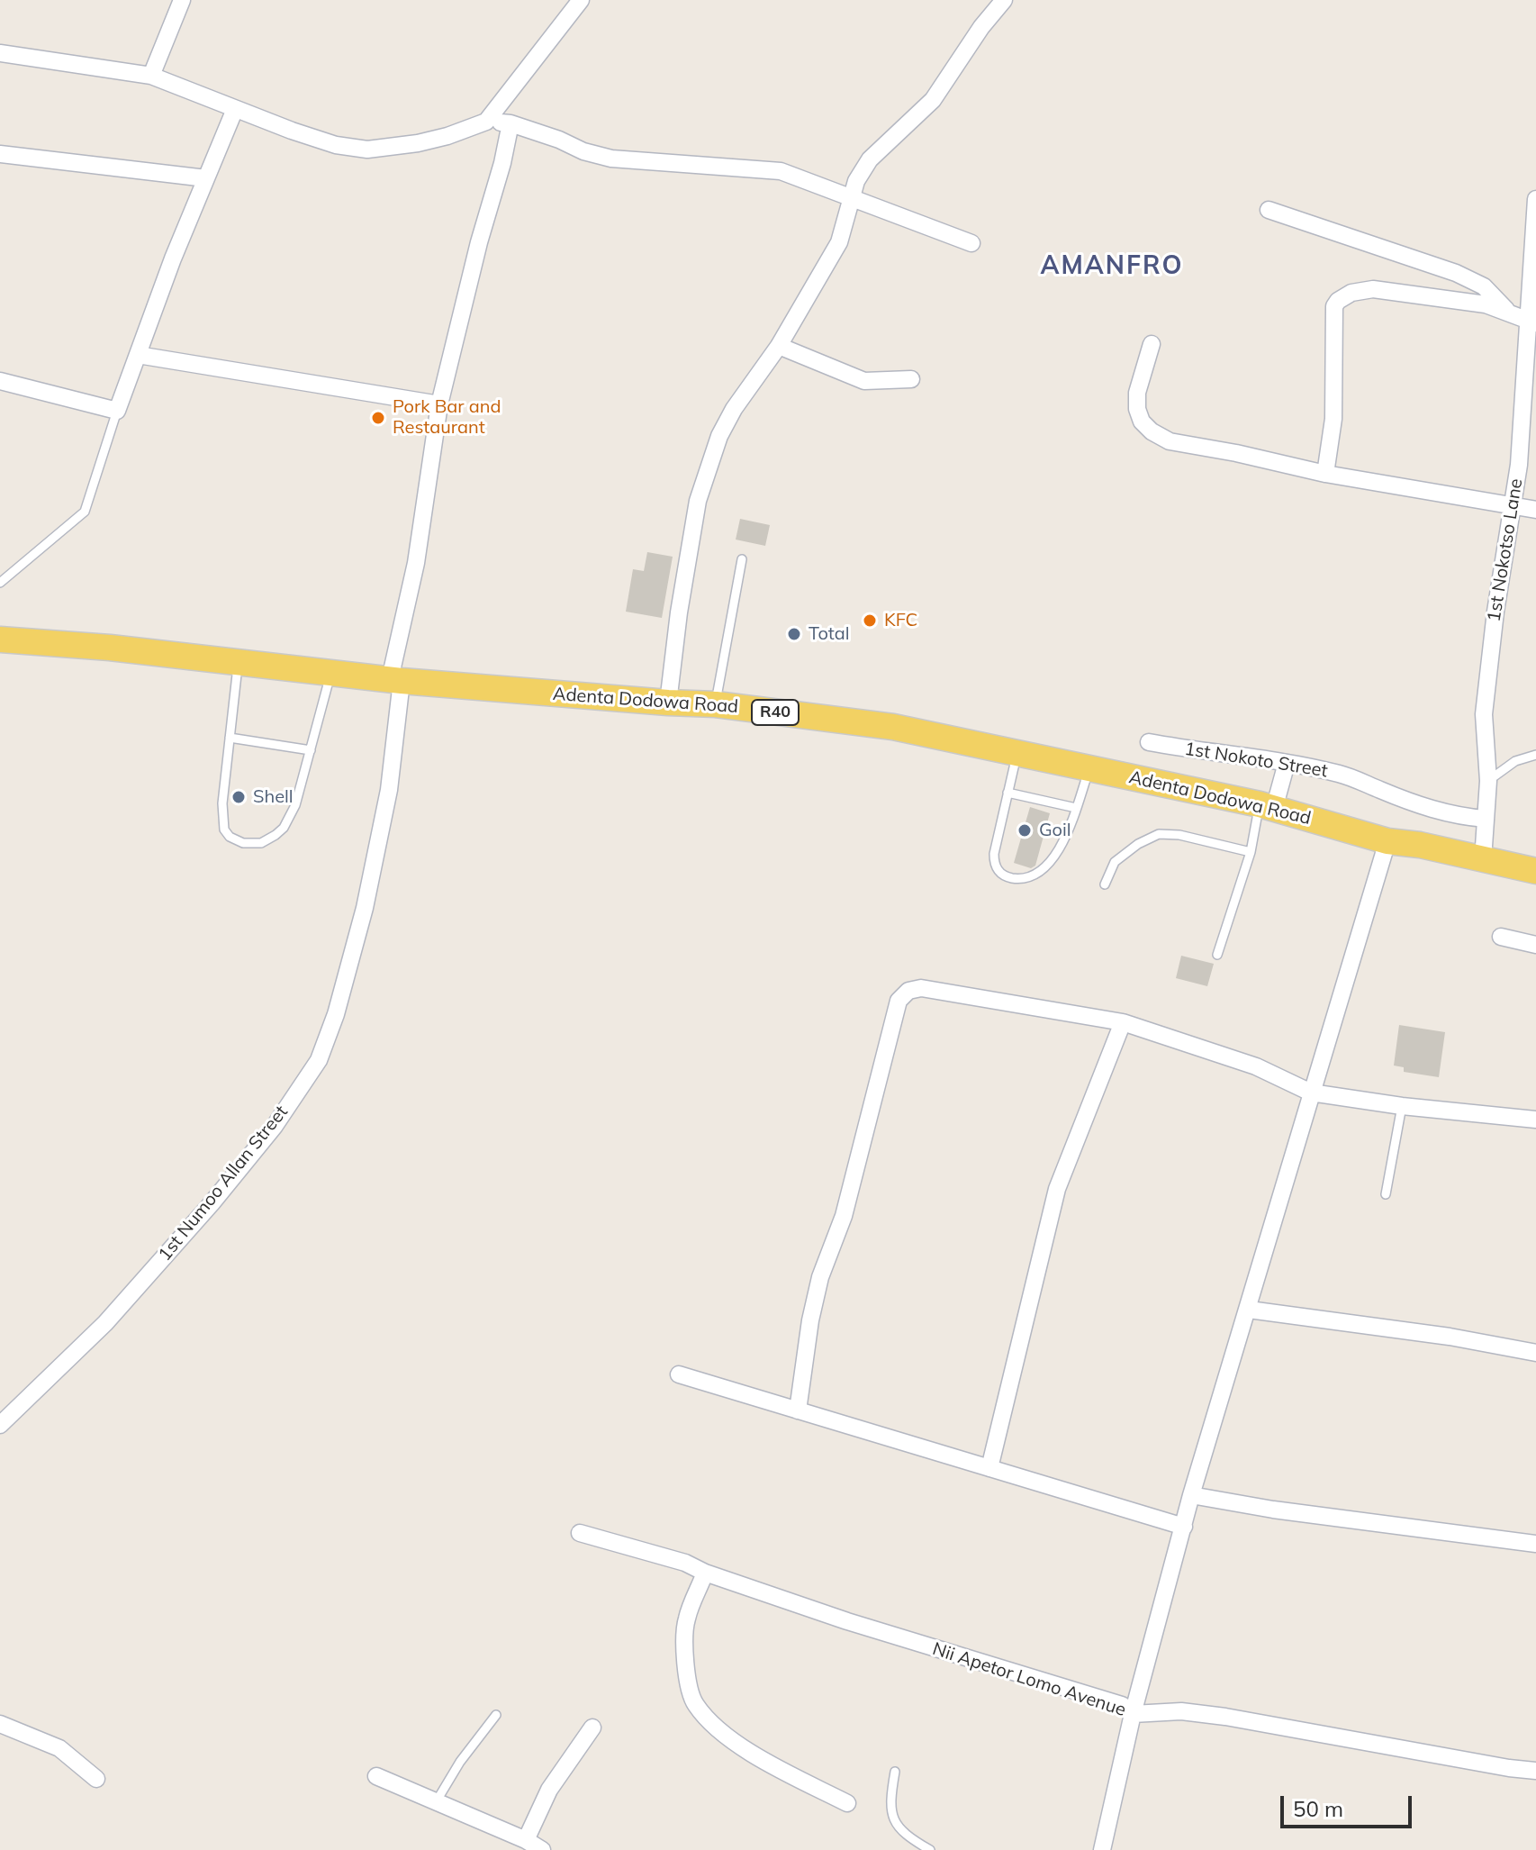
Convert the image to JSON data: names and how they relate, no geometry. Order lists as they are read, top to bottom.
{
  "streets": {
    "main road": ["Adenta Dodowa Road", "R40"],
    "street": [
      "1st Nokotso Lane",
      "1st Nokoto Street",
      "1st Numoo Allan Street",
      "Nii Apetor Lomo Avenue"
    ]
  },
  "crossings": [
    ["1st Nokotso Lane", "Adenta Dodowa Road"],
    ["1st Nokotso Lane", "1st Nokoto Street"],
    ["Adenta Dodowa Road", "1st Numoo Allan Street"]
  ],
  "districts": ["AMANFRO"],
  "places": [
    "Pork Bar and Restaurant",
    "KFC",
    "Total",
    "Shell",
    "Goil"
  ],
  "scale_bar": "50 m"
}
